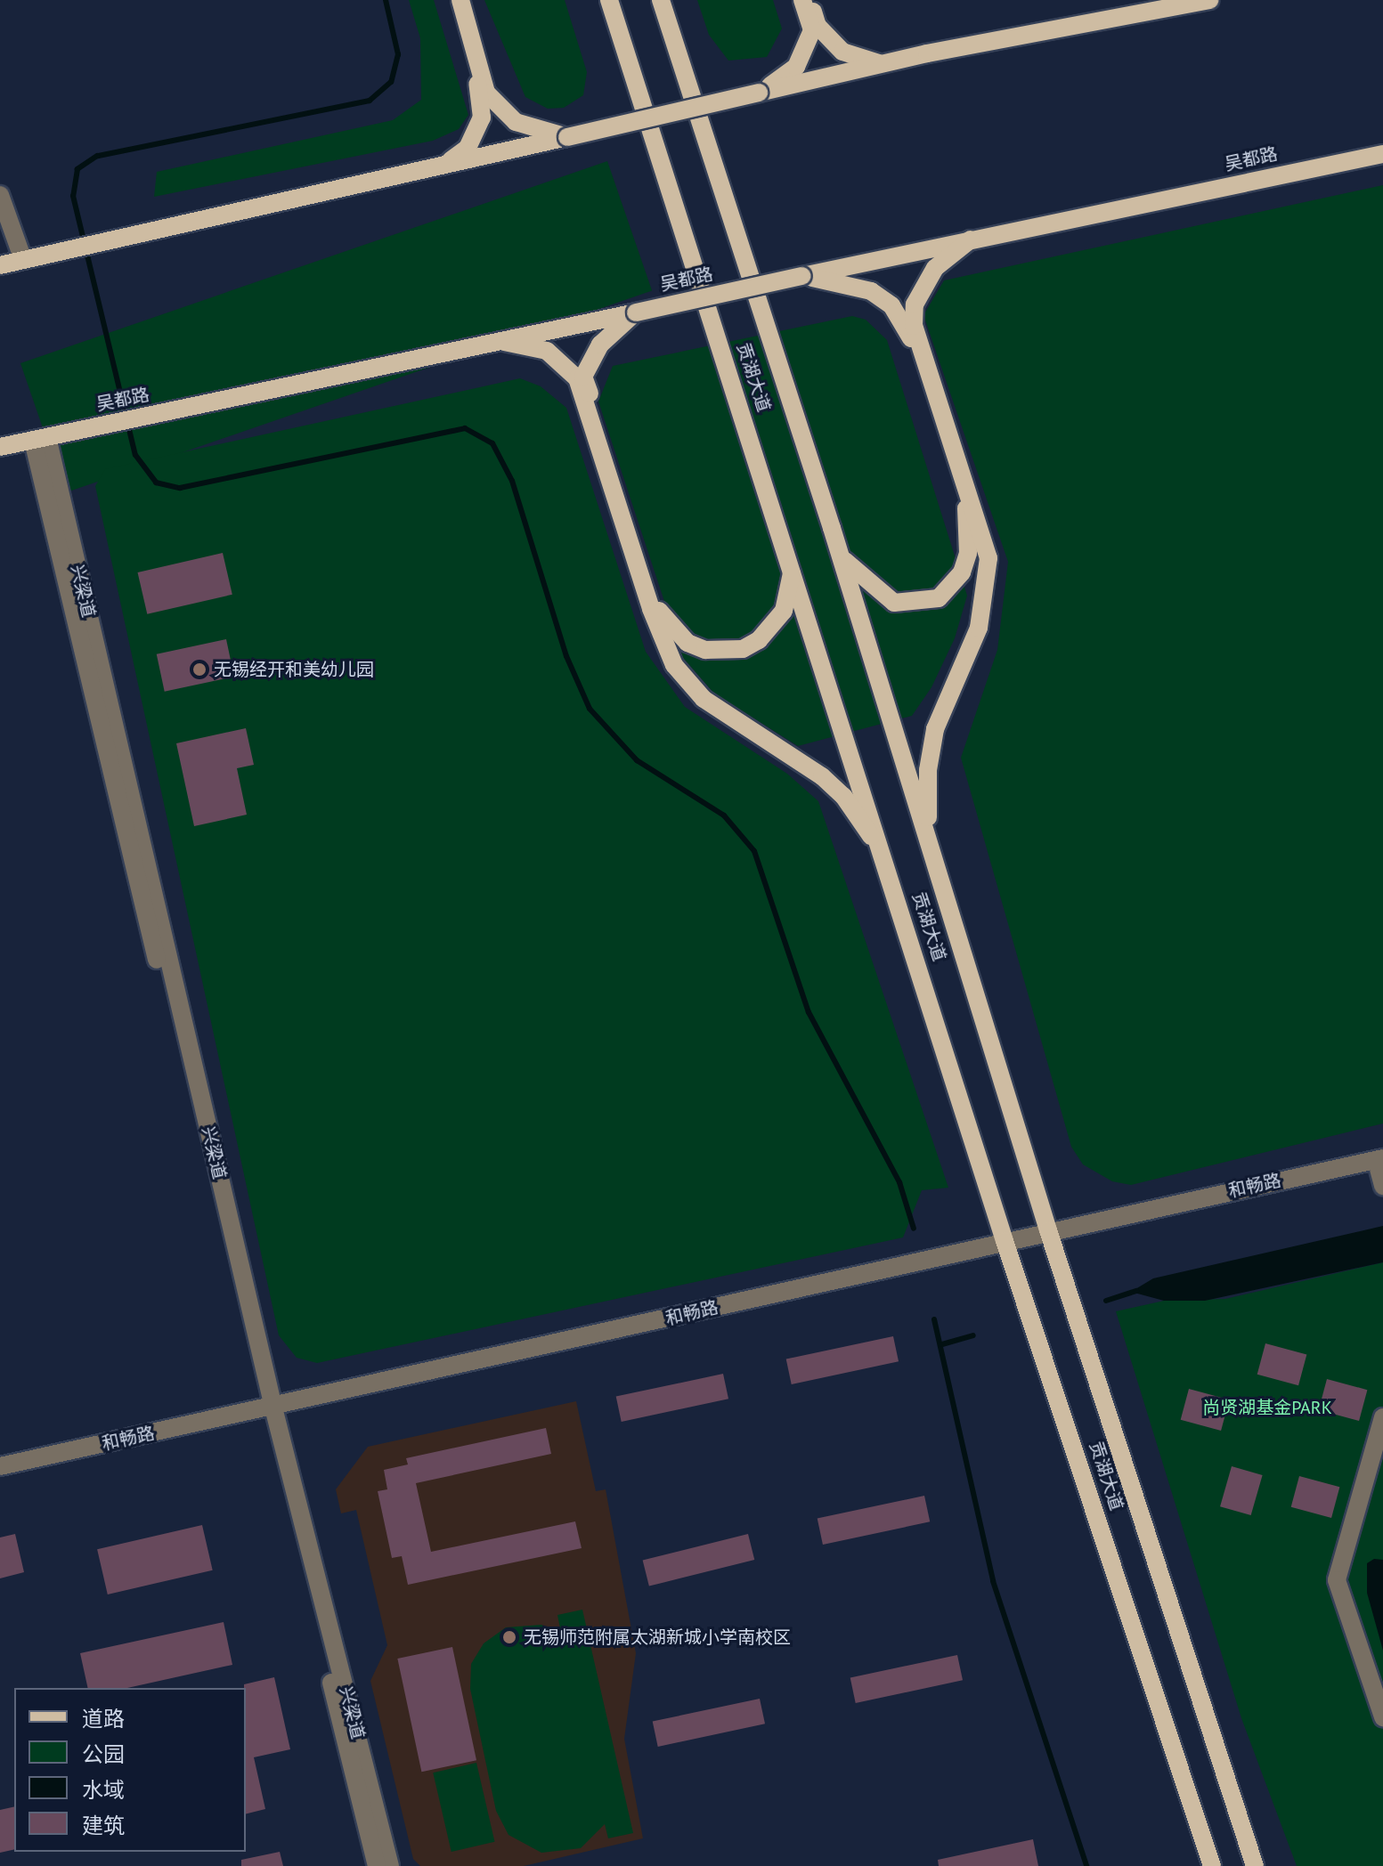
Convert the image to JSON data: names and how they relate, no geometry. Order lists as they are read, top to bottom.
{
  "streets": {
    "main road": ["吴都路", "贡湖大道"],
    "street": ["兴梁道", "和畅路"]
  },
  "crossings": [
    ["吴都路", "兴梁道"],
    ["贡湖大道", "和畅路"],
    ["兴梁道", "和畅路"]
  ],
  "parks": ["尚贤湖基金PARK"],
  "places": ["无锡经开和美幼儿园", "无锡师范附属太湖新城小学南校区"],
  "legend": [
    "道路",
    "公园",
    "水域",
    "建筑"
  ]
}
